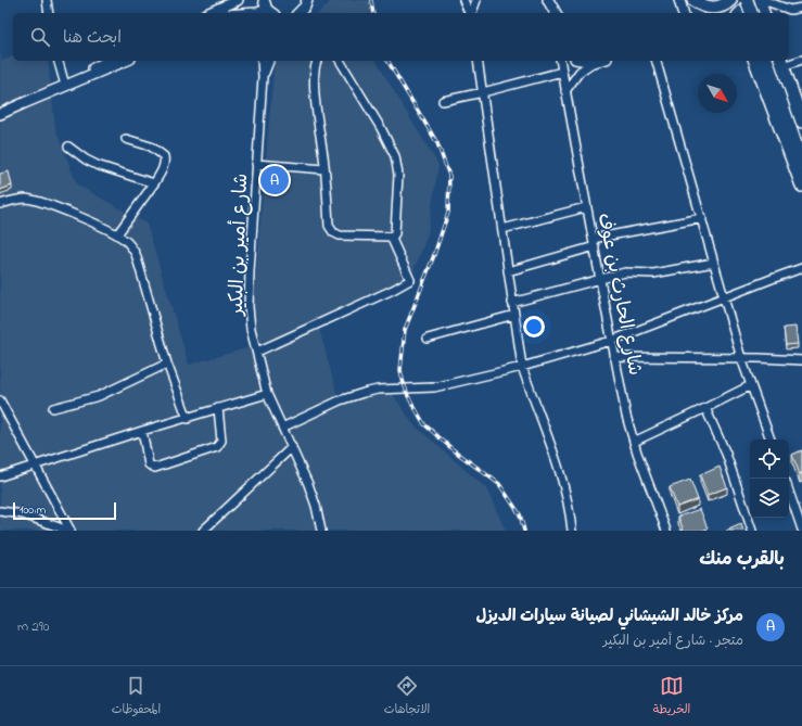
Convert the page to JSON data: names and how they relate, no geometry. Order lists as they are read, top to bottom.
{
  "streets": {
    "street": ["شارع أمير بن البكير", "شارع الحارث بن عوف"]
  },
  "scale_bar": "100 m",
  "north": "bottom right",
  "page": {
    "search": "ابحث هنا",
    "pins": "A",
    "scale": "100 m",
    "heading": "بالقرب منك",
    "list": [
      {
        "mark": "A",
        "name": "مركز خالد الشيشاني لصيانة سيارات الديزل",
        "note": "متجر · شارع أمير بن البكير",
        "value": "290 m"
      }
    ],
    "nav": ["الخريطة", "الاتجاهات", "المحفوظات"]
  }
}
